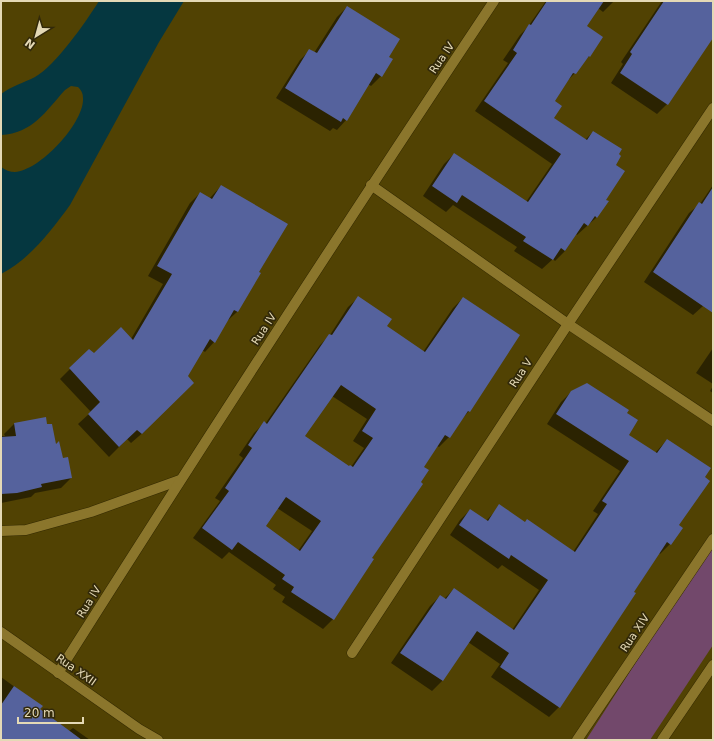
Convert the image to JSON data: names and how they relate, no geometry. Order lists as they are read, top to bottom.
{
  "streets": {
    "street": [
      "Rua IV",
      "Rua V",
      "Rua XIV",
      "Rua XXII"
    ]
  },
  "crossings": [
    ["Rua IV", "Rua XXII"]
  ],
  "scale_bar": "20 m",
  "north": "bottom left"
}
